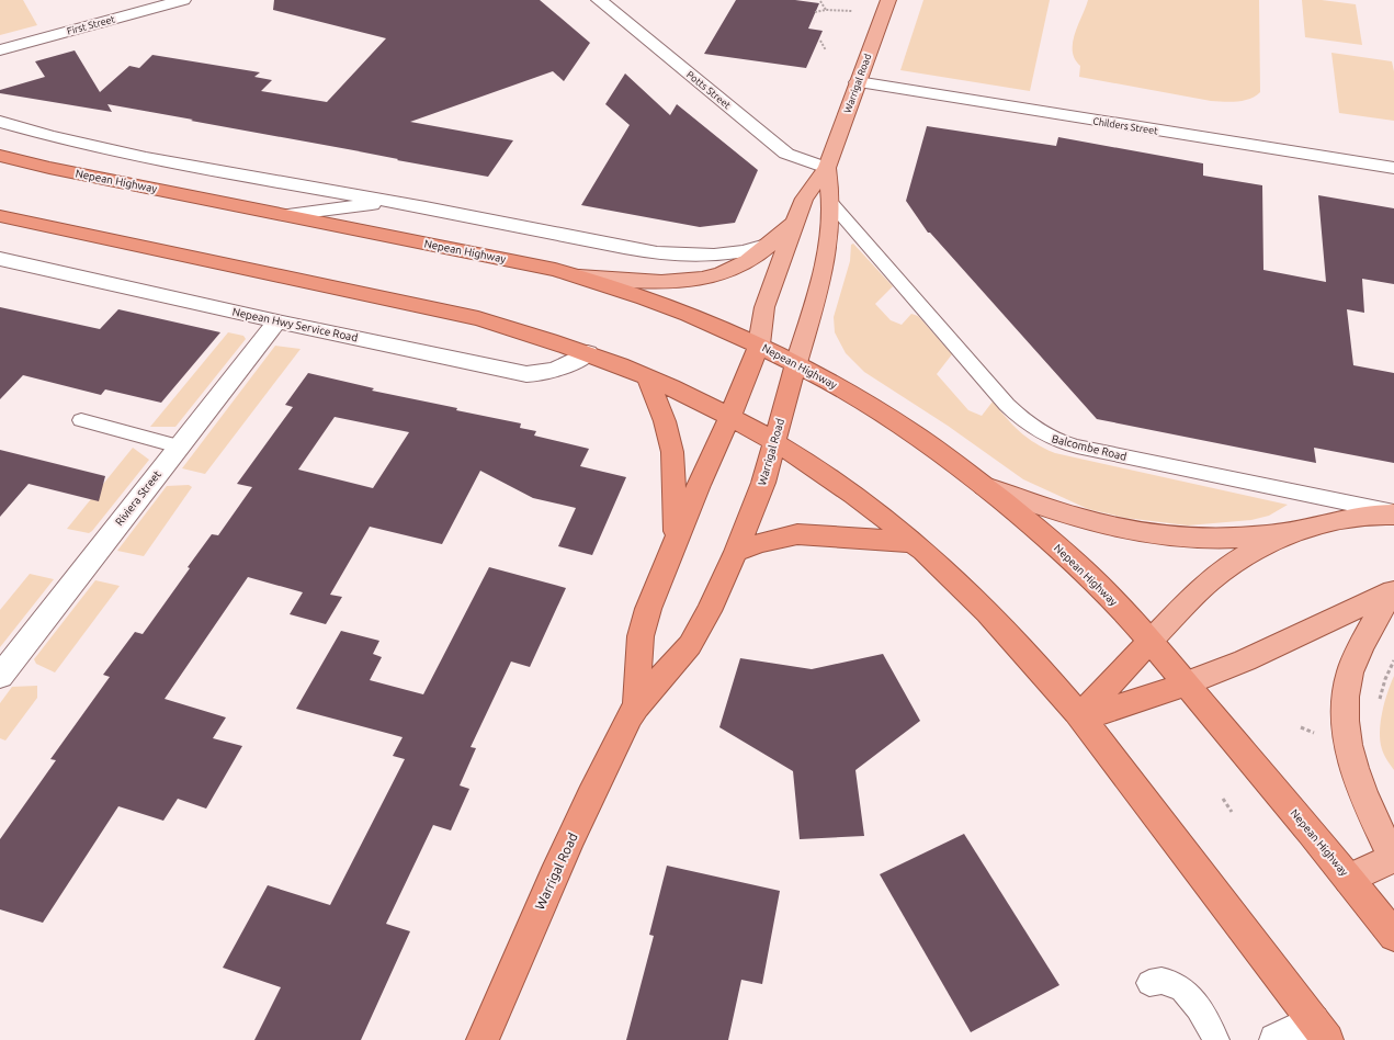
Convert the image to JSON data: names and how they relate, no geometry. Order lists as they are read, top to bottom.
{
  "streets": {
    "highway": ["Warrigal Road", "Nepean Highway"],
    "main road": ["Balcombe Road"],
    "street": [
      "First Street",
      "Potts Street",
      "Childers Street",
      "Nepean Hwy Service Road",
      "Riviera Street"
    ]
  },
  "crossings": [
    ["Warrigal Road", "Potts Street"],
    ["Warrigal Road", "Childers Street"],
    ["Warrigal Road", "Nepean Highway"],
    ["Warrigal Road", "Balcombe Road"],
    ["Nepean Highway", "Balcombe Road"],
    ["Nepean Hwy Service Road", "Riviera Street"]
  ]
}
